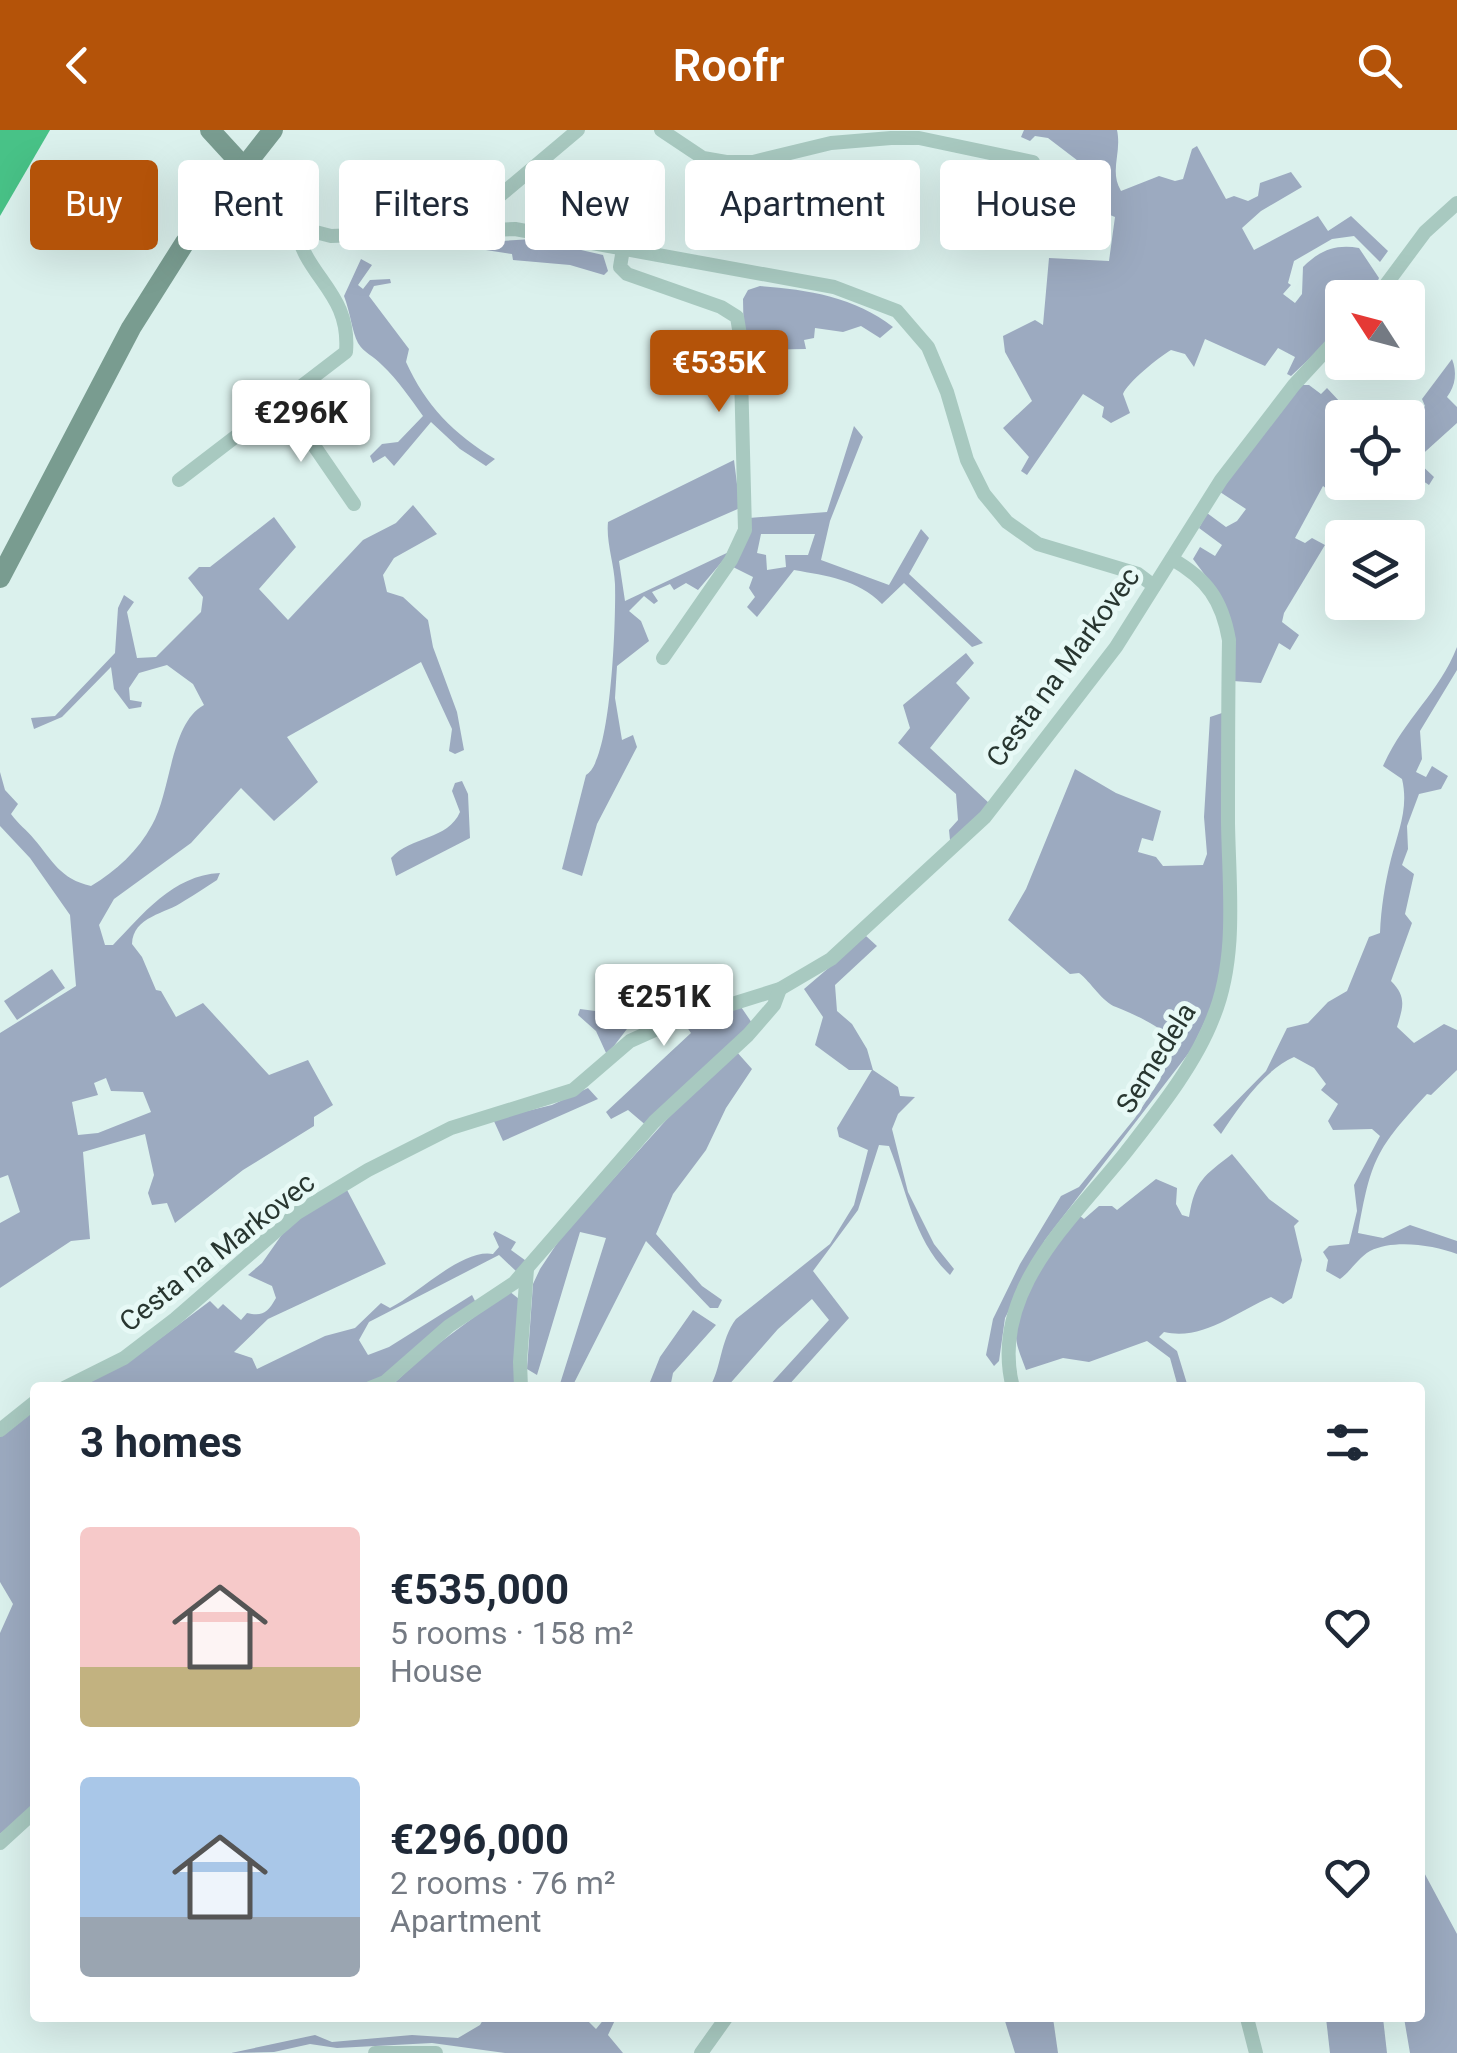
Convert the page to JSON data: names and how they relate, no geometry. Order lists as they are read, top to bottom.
{
  "streets": {
    "street": ["Cesta na Markovec", "Semedela"]
  },
  "crossings": [
    ["Cesta na Markovec", "Semedela"]
  ],
  "north": "top left",
  "page": {
    "header": "Roofr",
    "chip": [
      "Buy",
      "Rent",
      "Filters",
      "New",
      "Apartment",
      "House"
    ],
    "price": ["€535K", "€296K", "€251K"],
    "heading": "3 homes",
    "list": [
      {
        "name": "€535,000",
        "note": "5 rooms · 158 m² · House"
      },
      {
        "name": "€296,000",
        "note": "2 rooms · 76 m² · Apartment"
      }
    ]
  }
}
